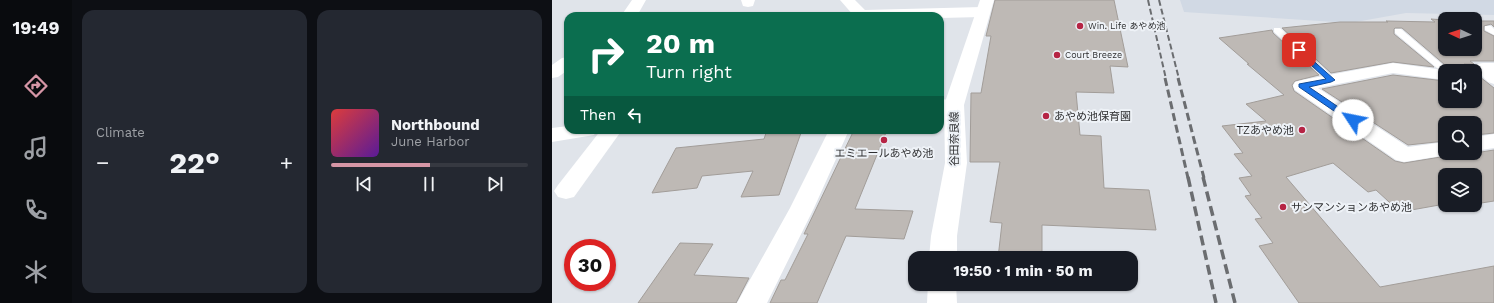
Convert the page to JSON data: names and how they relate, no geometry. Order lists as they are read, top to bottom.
{
  "streets": {
    "street": ["谷田奈良線"]
  },
  "places": [
    "Win. Life あやめ池",
    "Court Breeze",
    "あやめ池保育園",
    "TZあやめ池",
    "エミエールあやめ池",
    "サンマンションあやめ池"
  ],
  "north": "left",
  "page": {
    "tabs": "19:49",
    "tile": "Climate",
    "turn": ["20 m", "Turn right"],
    "then": "Then",
    "song": ["Northbound", "June Harbor"],
    "heat": ["−", "22°", "+"],
    "limit": "30",
    "trip": "19:50 · 1 min · 50 m"
  }
}
